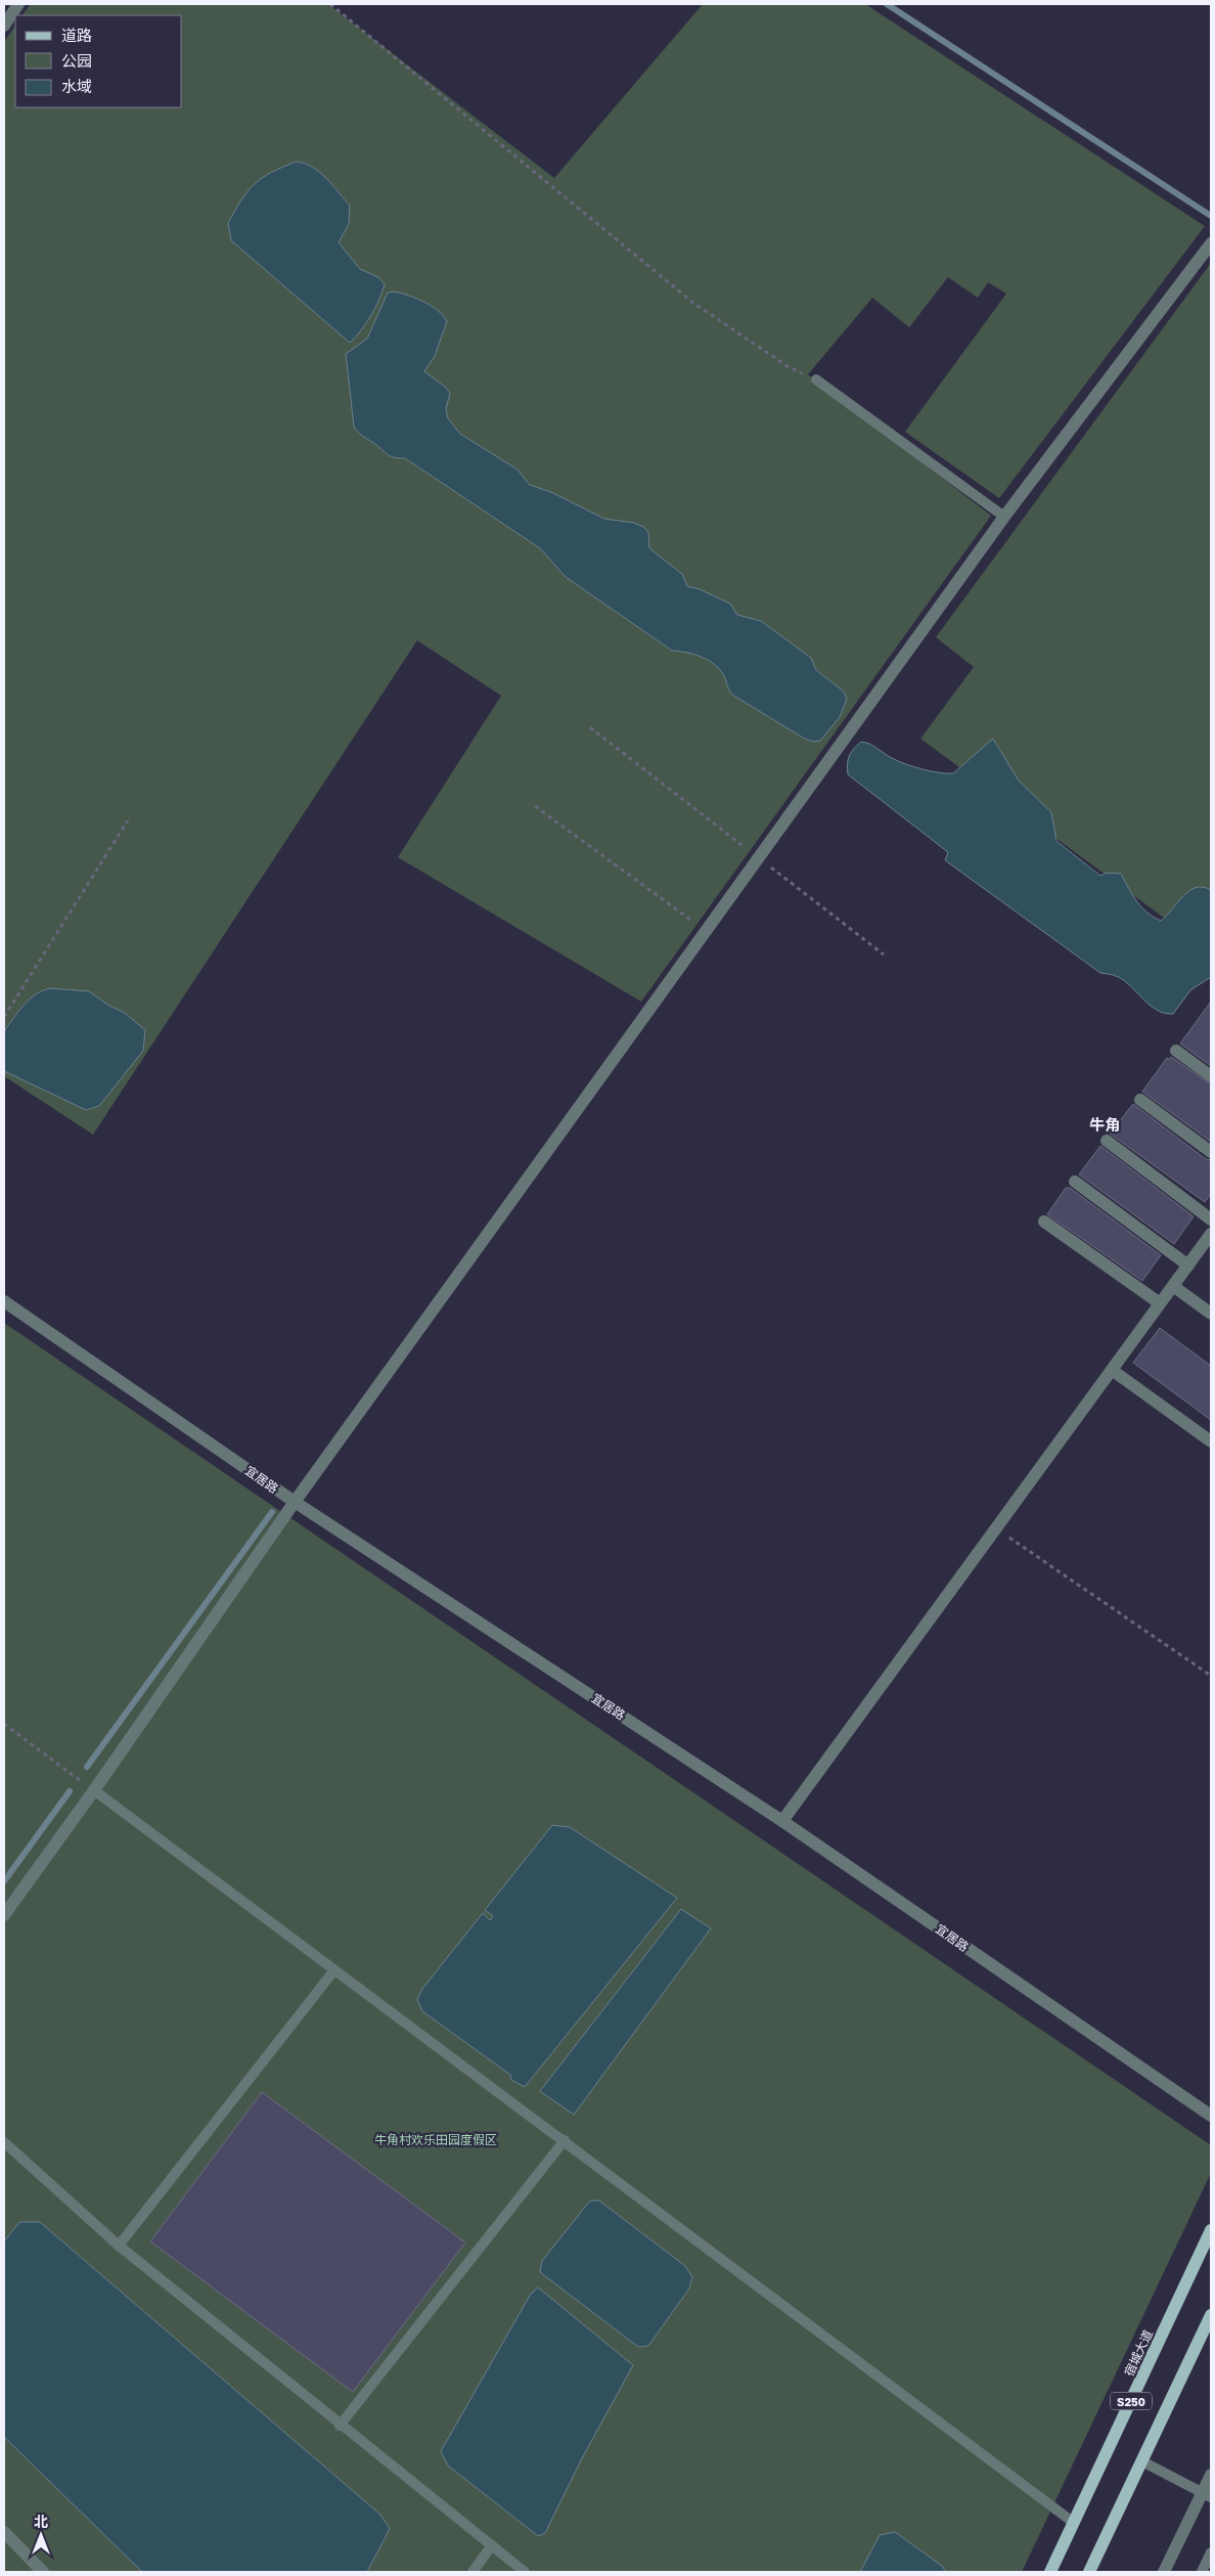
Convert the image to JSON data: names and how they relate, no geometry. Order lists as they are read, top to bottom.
{
  "streets": {
    "main road": ["宿城大道", "S250"],
    "street": ["宜居路"]
  },
  "districts": ["牛角"],
  "parks": ["牛角村欢乐田园度假区"],
  "legend": ["道路", "公园", "水域"],
  "north": "top"
}
